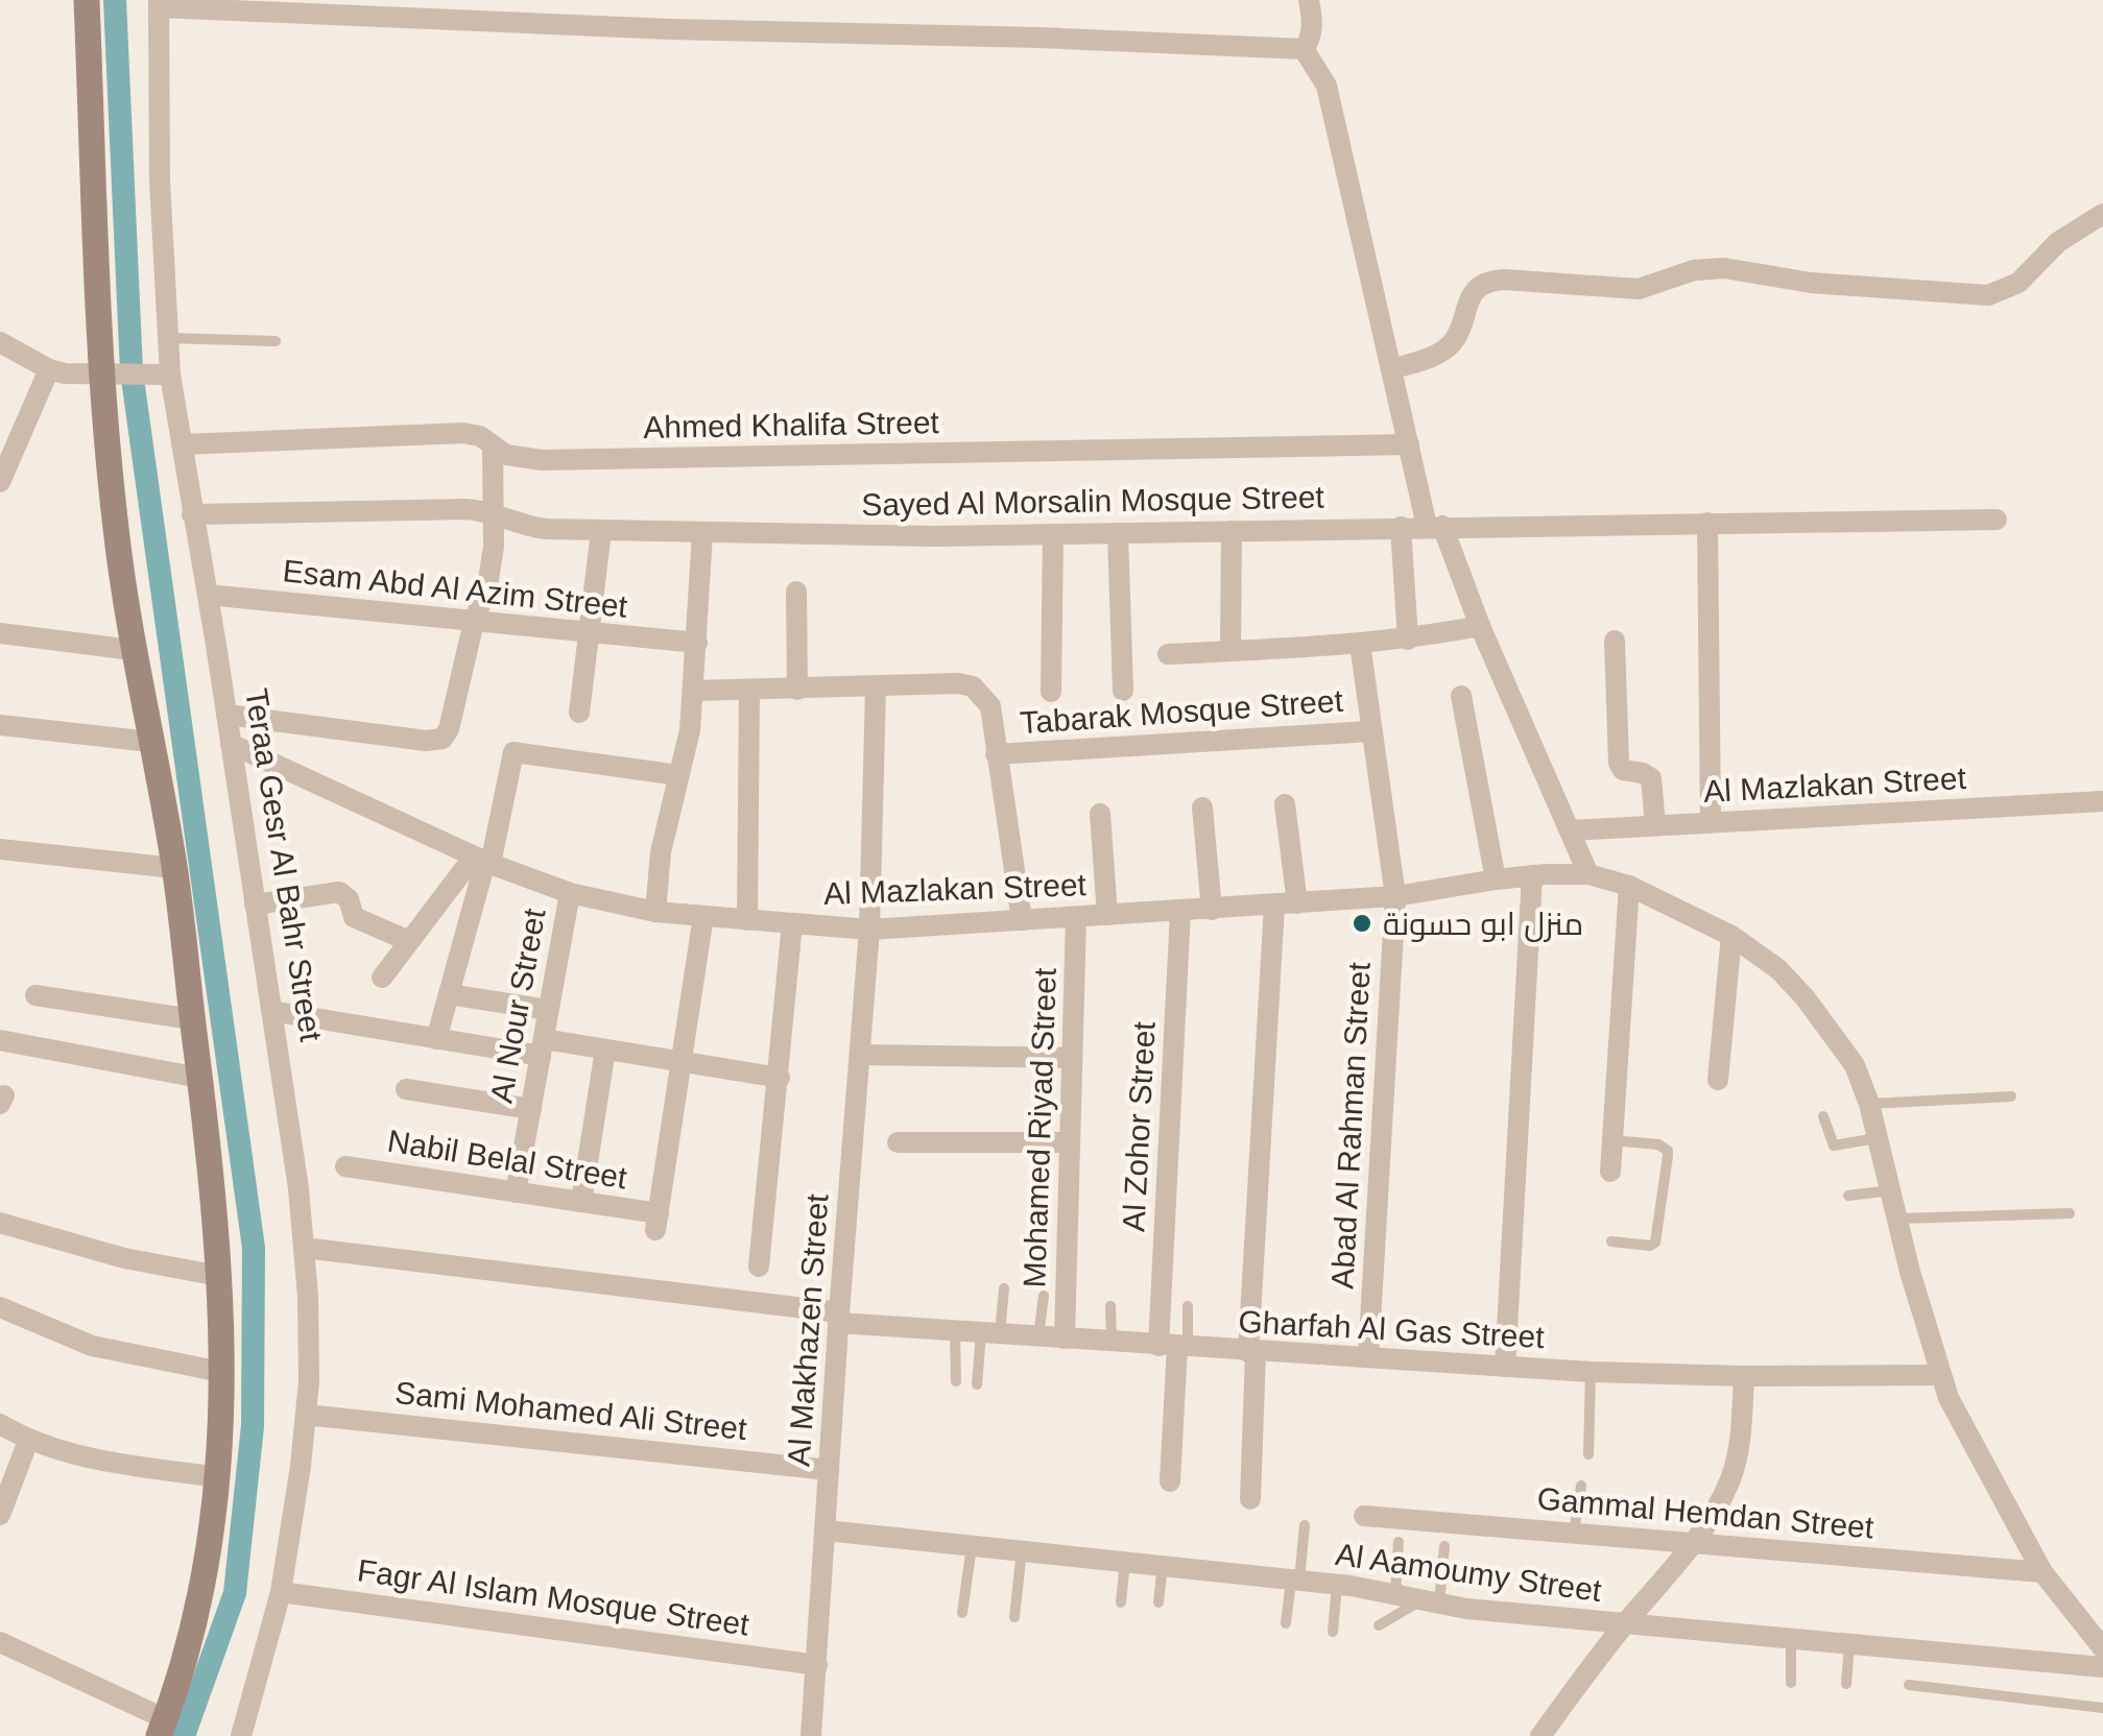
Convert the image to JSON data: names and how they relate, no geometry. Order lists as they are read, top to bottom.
{
  "streets": {
    "street": [
      "Ahmed Khalifa Street",
      "Sayed Al Morsalin Mosque Street",
      "Esam Abd Al Azim Street",
      "Tabarak Mosque Street",
      "Al Mazlakan Street",
      "Teraa Gesr Al Bahr Street",
      "Al Nour Street",
      "Abad Al Rahman Street",
      "Al Zohor Street",
      "Mohamed Riyad Street",
      "Nabil Belal Street",
      "Gharfah Al Gas Street",
      "Al Makhazen Street",
      "Sami Mohamed Ali Street",
      "Gammal Hemdan Street",
      "Al Aamoumy Street",
      "Fagr Al Islam Mosque Street"
    ]
  },
  "crossings": [
    ["Ahmed Khalifa Street", "Teraa Gesr Al Bahr Street"],
    ["Sayed Al Morsalin Mosque Street", "Teraa Gesr Al Bahr Street"],
    ["Esam Abd Al Azim Street", "Teraa Gesr Al Bahr Street"],
    ["Tabarak Mosque Street", "Abad Al Rahman Street"],
    ["Al Mazlakan Street", "Teraa Gesr Al Bahr Street"],
    ["Al Mazlakan Street", "Al Nour Street"],
    ["Al Mazlakan Street", "Abad Al Rahman Street"],
    ["Al Mazlakan Street", "Al Zohor Street"],
    ["Al Mazlakan Street", "Mohamed Riyad Street"],
    ["Al Mazlakan Street", "Gharfah Al Gas Street"],
    ["Al Mazlakan Street", "Al Makhazen Street"],
    ["Al Mazlakan Street", "Gammal Hemdan Street"],
    ["Teraa Gesr Al Bahr Street", "Gharfah Al Gas Street"],
    ["Teraa Gesr Al Bahr Street", "Sami Mohamed Ali Street"],
    ["Teraa Gesr Al Bahr Street", "Fagr Al Islam Mosque Street"],
    ["Al Nour Street", "Nabil Belal Street"],
    ["Abad Al Rahman Street", "Gharfah Al Gas Street"],
    ["Al Zohor Street", "Gharfah Al Gas Street"],
    ["Mohamed Riyad Street", "Gharfah Al Gas Street"],
    ["Gharfah Al Gas Street", "Al Makhazen Street"],
    ["Al Makhazen Street", "Sami Mohamed Ali Street"],
    ["Al Makhazen Street", "Al Aamoumy Street"],
    ["Al Makhazen Street", "Fagr Al Islam Mosque Street"]
  ],
  "places": ["منزل ابو حسونة"]
}
